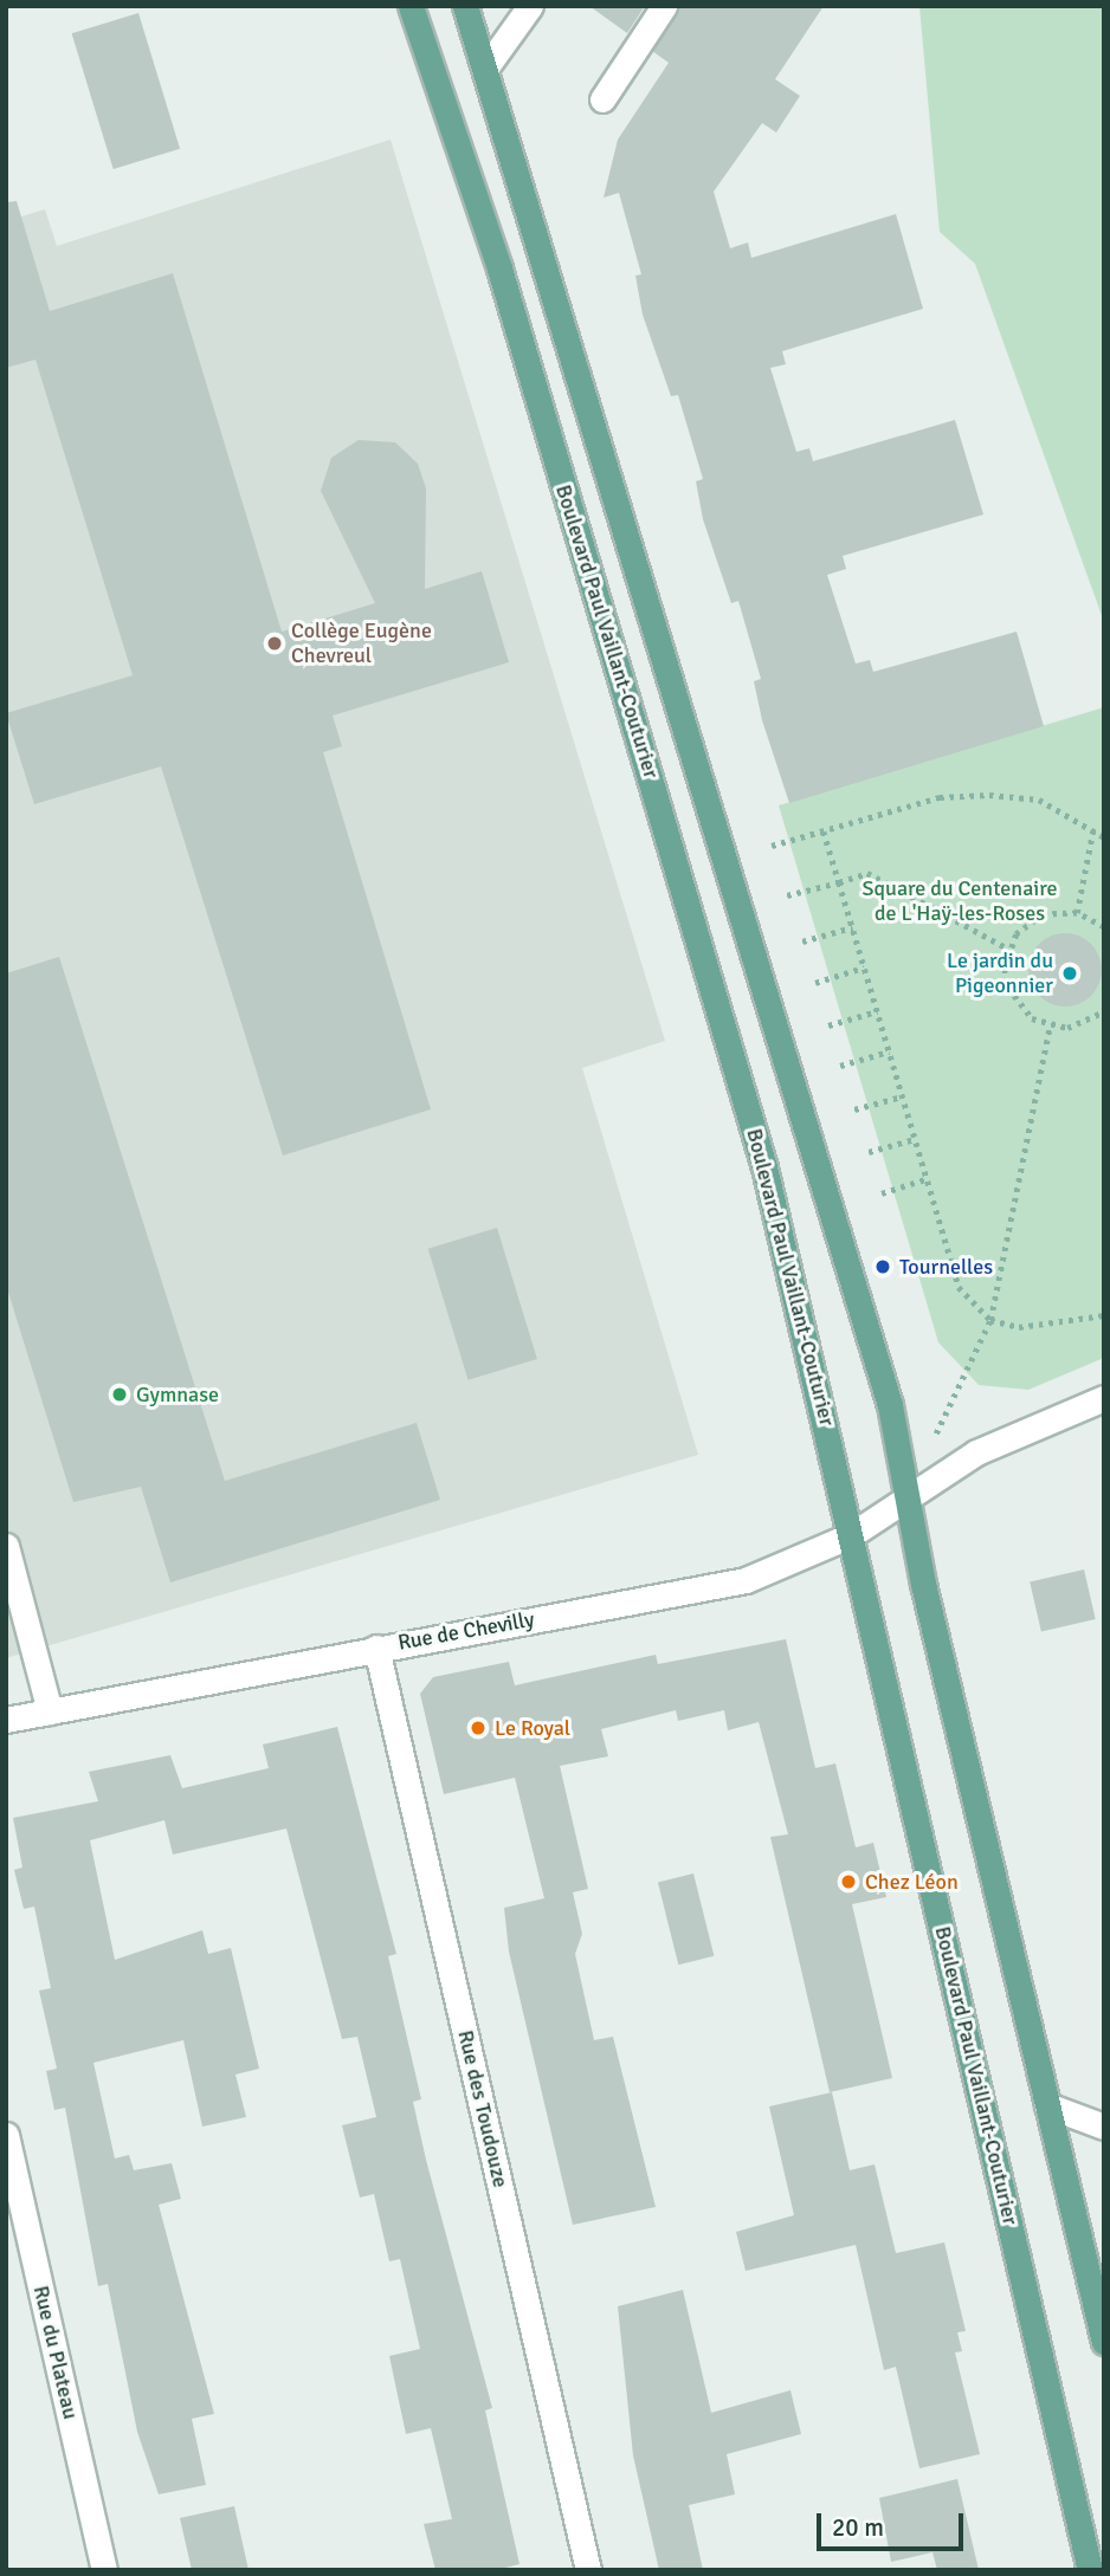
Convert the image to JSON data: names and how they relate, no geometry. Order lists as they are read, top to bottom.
{
  "streets": {
    "main road": ["Boulevard Paul Vaillant-Couturier"],
    "street": ["Rue de Chevilly", "Rue des Toudouze", "Rue du Plateau"]
  },
  "crossings": [
    ["Boulevard Paul Vaillant-Couturier", "Rue de Chevilly"],
    ["Rue de Chevilly", "Rue des Toudouze"]
  ],
  "parks": ["Square du Centenaire de L'Haÿ-les-Roses"],
  "places": [
    "Collège Eugène Chevreul",
    "Le jardin du Pigeonnier",
    "Tournelles",
    "Gymnase",
    "Le Royal",
    "Chez Léon"
  ],
  "scale_bar": "20 m"
}
